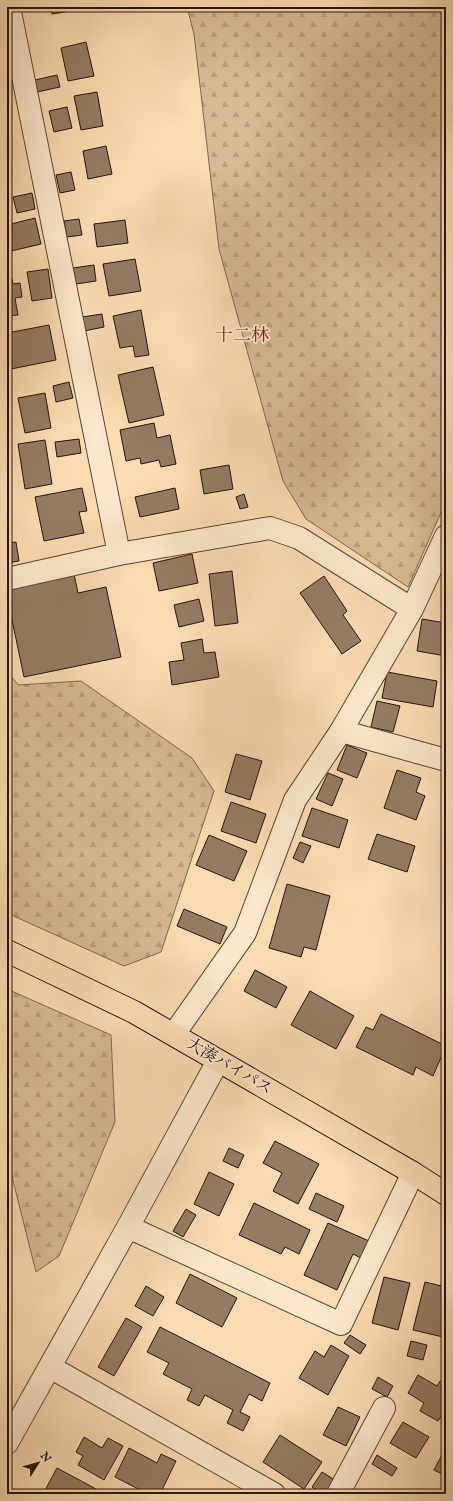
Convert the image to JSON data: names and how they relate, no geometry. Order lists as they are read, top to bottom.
{
  "streets": {
    "highway": ["大湊バイパス"]
  },
  "districts": ["十二林"],
  "north": "top right"
}
